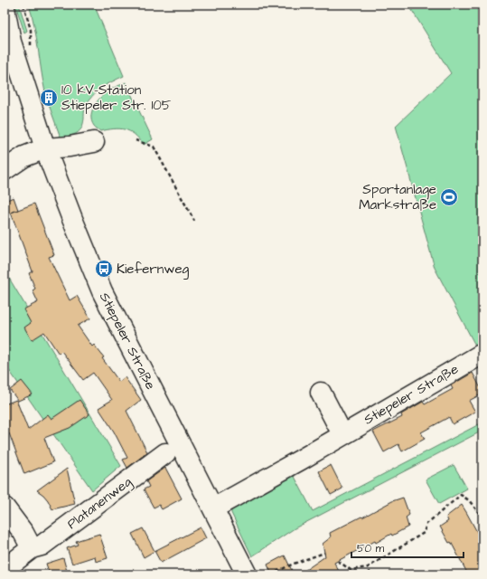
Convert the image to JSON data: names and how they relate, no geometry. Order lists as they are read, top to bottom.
{
  "streets": {
    "street": ["Stiepeler Straße", "Platanenweg"]
  },
  "places": {
    "building": ["10 kV-Station Stiepeler Str. 105"],
    "sports": ["Sportanlage Markstraße"],
    "bus stop": ["Kiefernweg"]
  },
  "scale_bar": "50 m"
}
